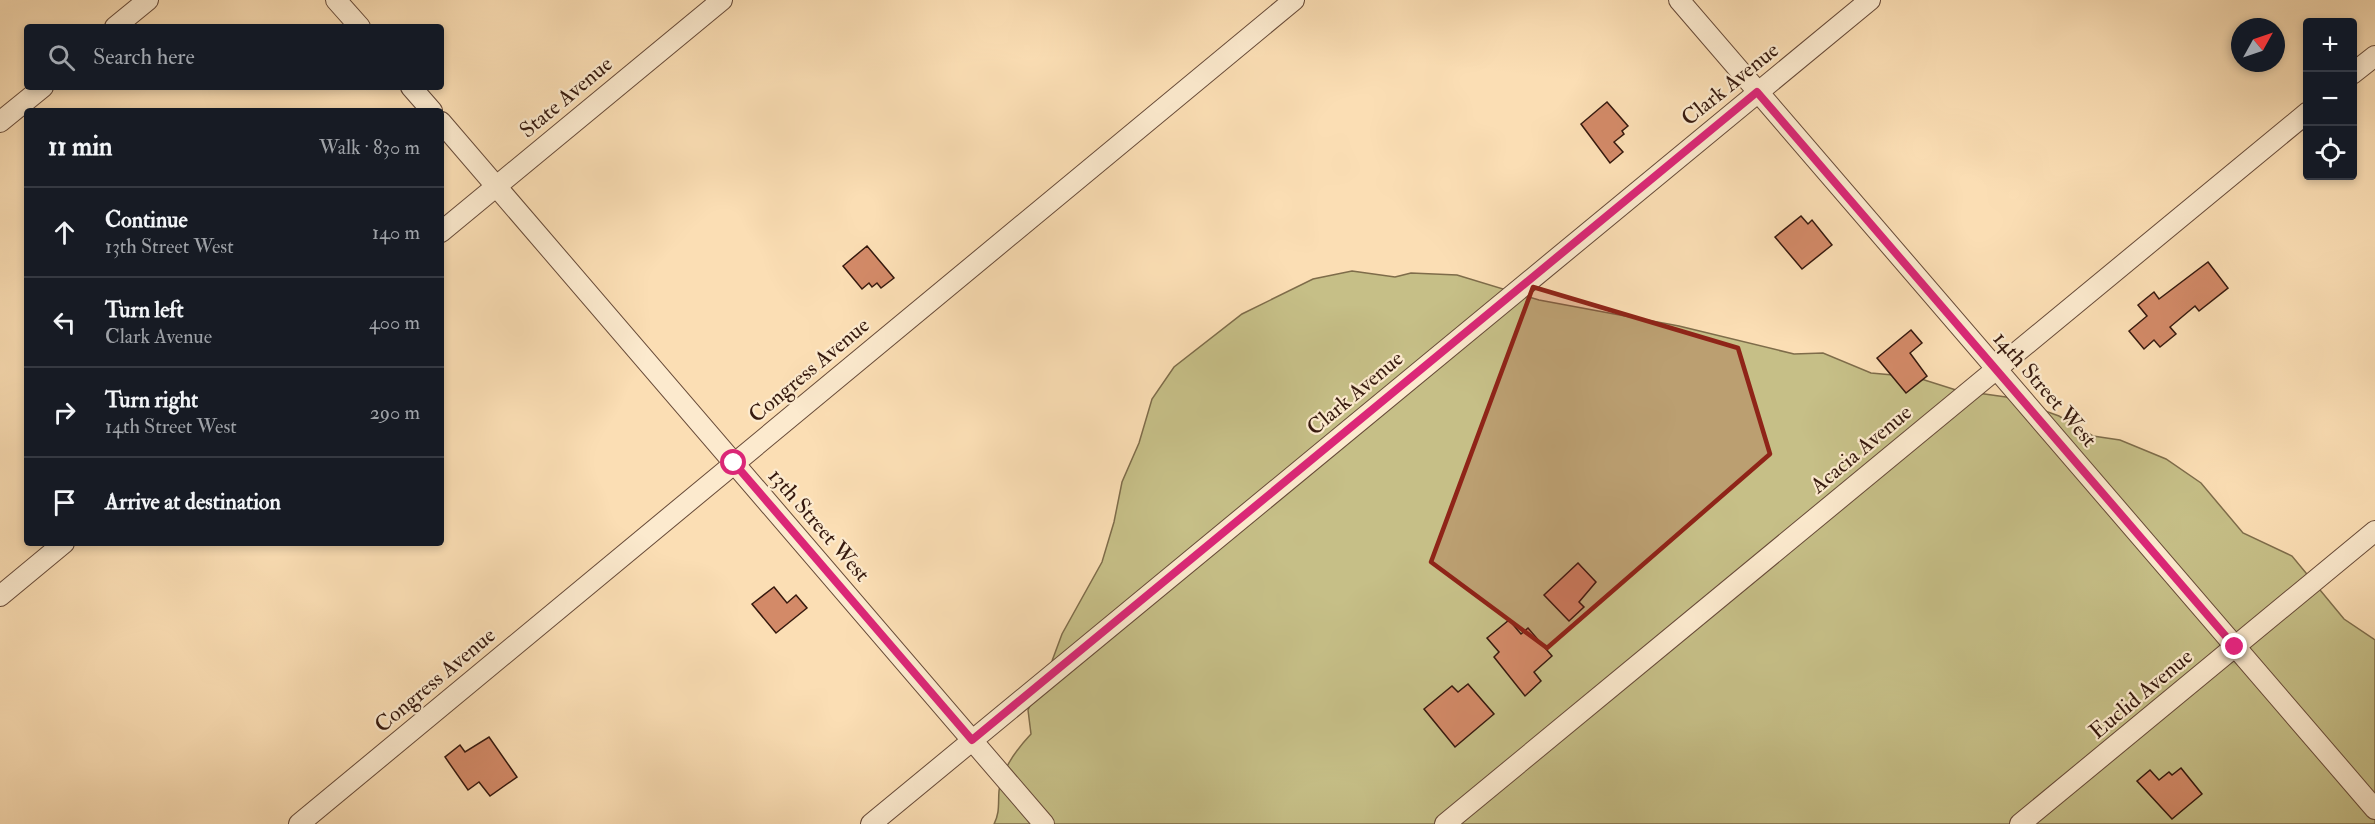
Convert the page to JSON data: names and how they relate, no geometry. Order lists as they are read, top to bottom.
{
  "streets": {
    "street": [
      "Clark Avenue",
      "State Avenue",
      "Congress Avenue",
      "14th Street West",
      "Acacia Avenue",
      "13th Street West",
      "Euclid Avenue"
    ]
  },
  "crossings": [
    ["Clark Avenue", "14th Street West"],
    ["Clark Avenue", "13th Street West"],
    ["State Avenue", "13th Street West"],
    ["Congress Avenue", "13th Street West"],
    ["14th Street West", "Acacia Avenue"],
    ["14th Street West", "Euclid Avenue"]
  ],
  "north": "top right",
  "page": {
    "map_buttons": ["+", "−"],
    "search": "Search here",
    "heading": ["11 min", "Walk · 830 m"],
    "list": [
      ["Continue", "13th Street West", "140 m"],
      ["Turn left", "Clark Avenue", "400 m"],
      ["Turn right", "14th Street West", "290 m"],
      "Arrive at destination"
    ]
  }
}
